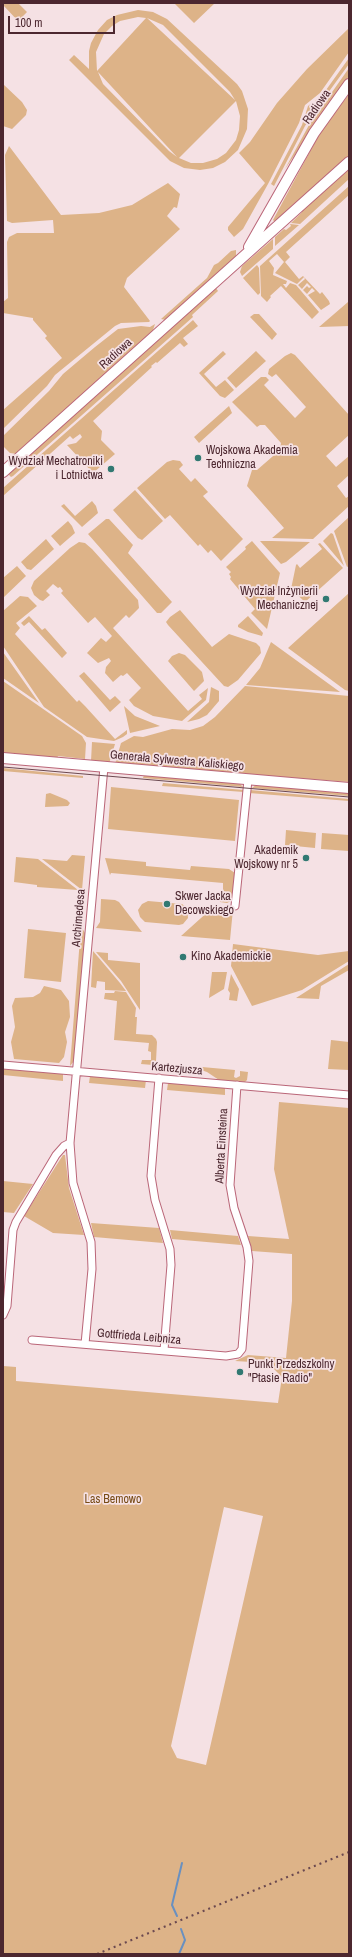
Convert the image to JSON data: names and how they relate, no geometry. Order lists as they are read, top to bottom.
{
  "streets": {
    "main road": ["Radiowa", "Generała Sylwestra Kaliskiego"],
    "street": [
      "Archimedesa",
      "Kartezjusza",
      "Alberta Einsteina",
      "Gottfrieda Leibniza"
    ]
  },
  "crossings": [
    ["Generała Sylwestra Kaliskiego", "Archimedesa"],
    ["Archimedesa", "Kartezjusza"],
    ["Archimedesa", "Gottfrieda Leibniza"],
    ["Kartezjusza", "Alberta Einsteina"],
    ["Alberta Einsteina", "Gottfrieda Leibniza"]
  ],
  "parks": ["Las Bemowo"],
  "places": [
    "Wojskowa Akademia Techniczna",
    "Wydział Mechatroniki i Lotnictwa",
    "Wydział Inżynierii Mechanicznej",
    "Akademik Wojskowy nr 5",
    "Skwer Jacka Decowskiego",
    "Kino Akademickie",
    "Punkt Przedszkolny \"Ptasie Radio\""
  ],
  "scale_bar": "100 m"
}
